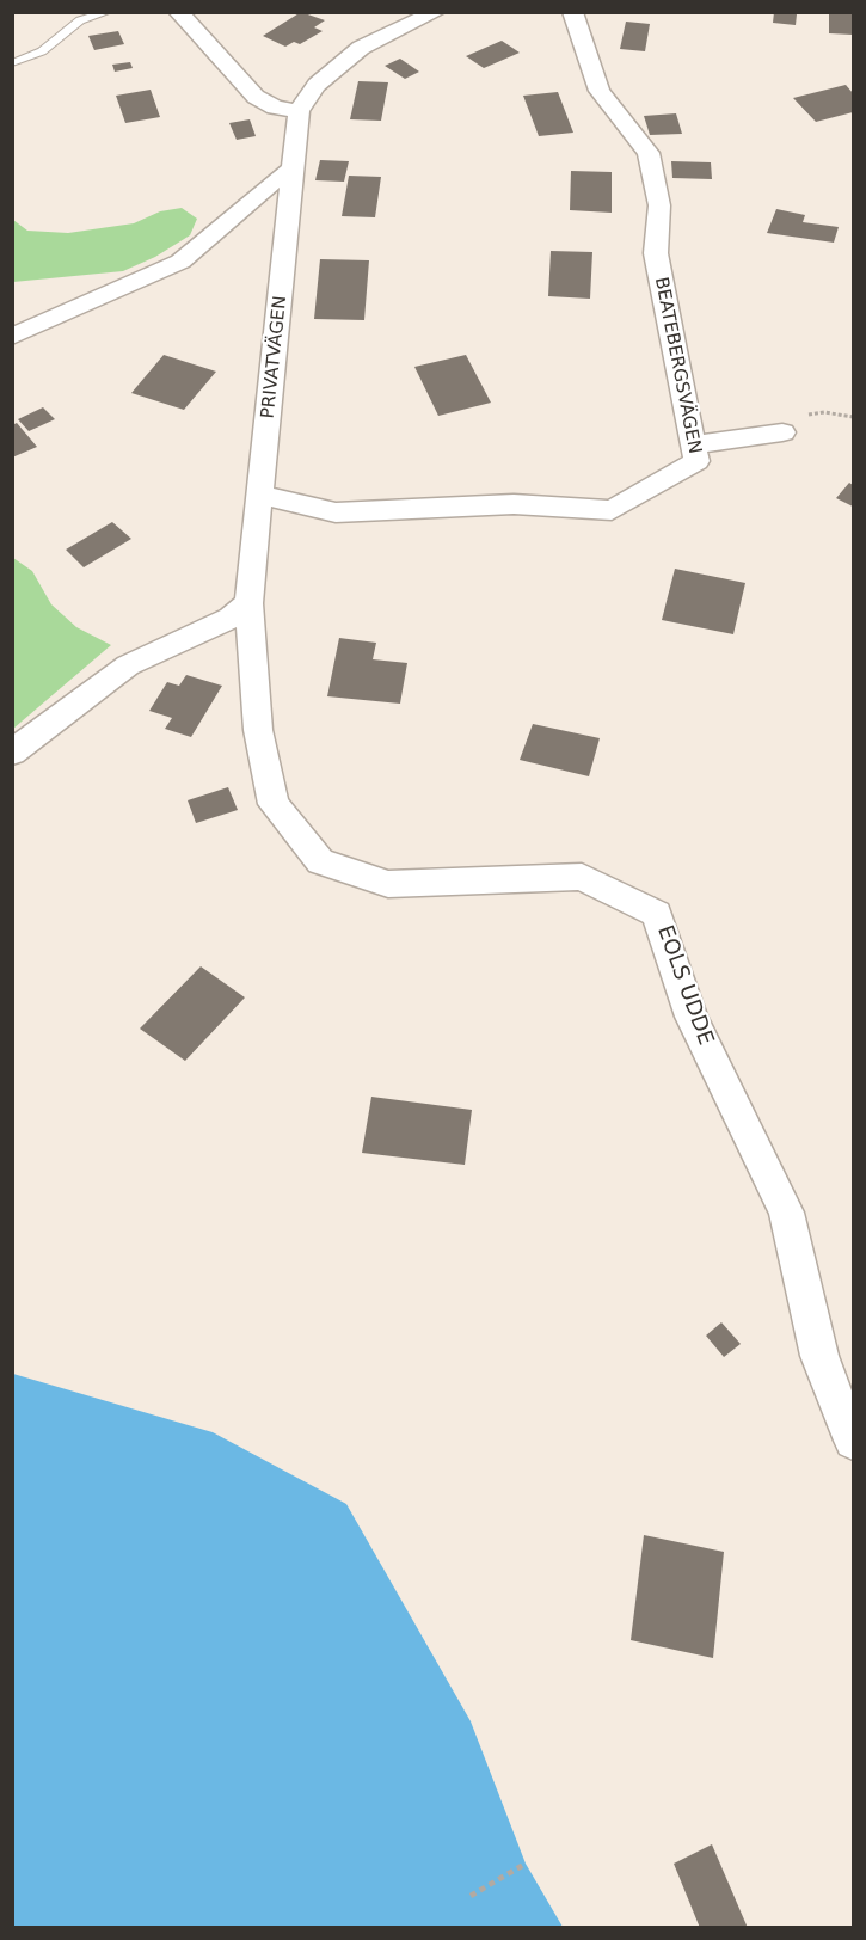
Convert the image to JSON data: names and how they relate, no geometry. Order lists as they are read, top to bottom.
{
  "streets": {
    "street": ["PRIVATVÄGEN", "BEATEBERGSVÄGEN", "EOLS UDDE"]
  },
  "crossings": [
    ["PRIVATVÄGEN", "BEATEBERGSVÄGEN"],
    ["PRIVATVÄGEN", "EOLS UDDE"]
  ]
}
